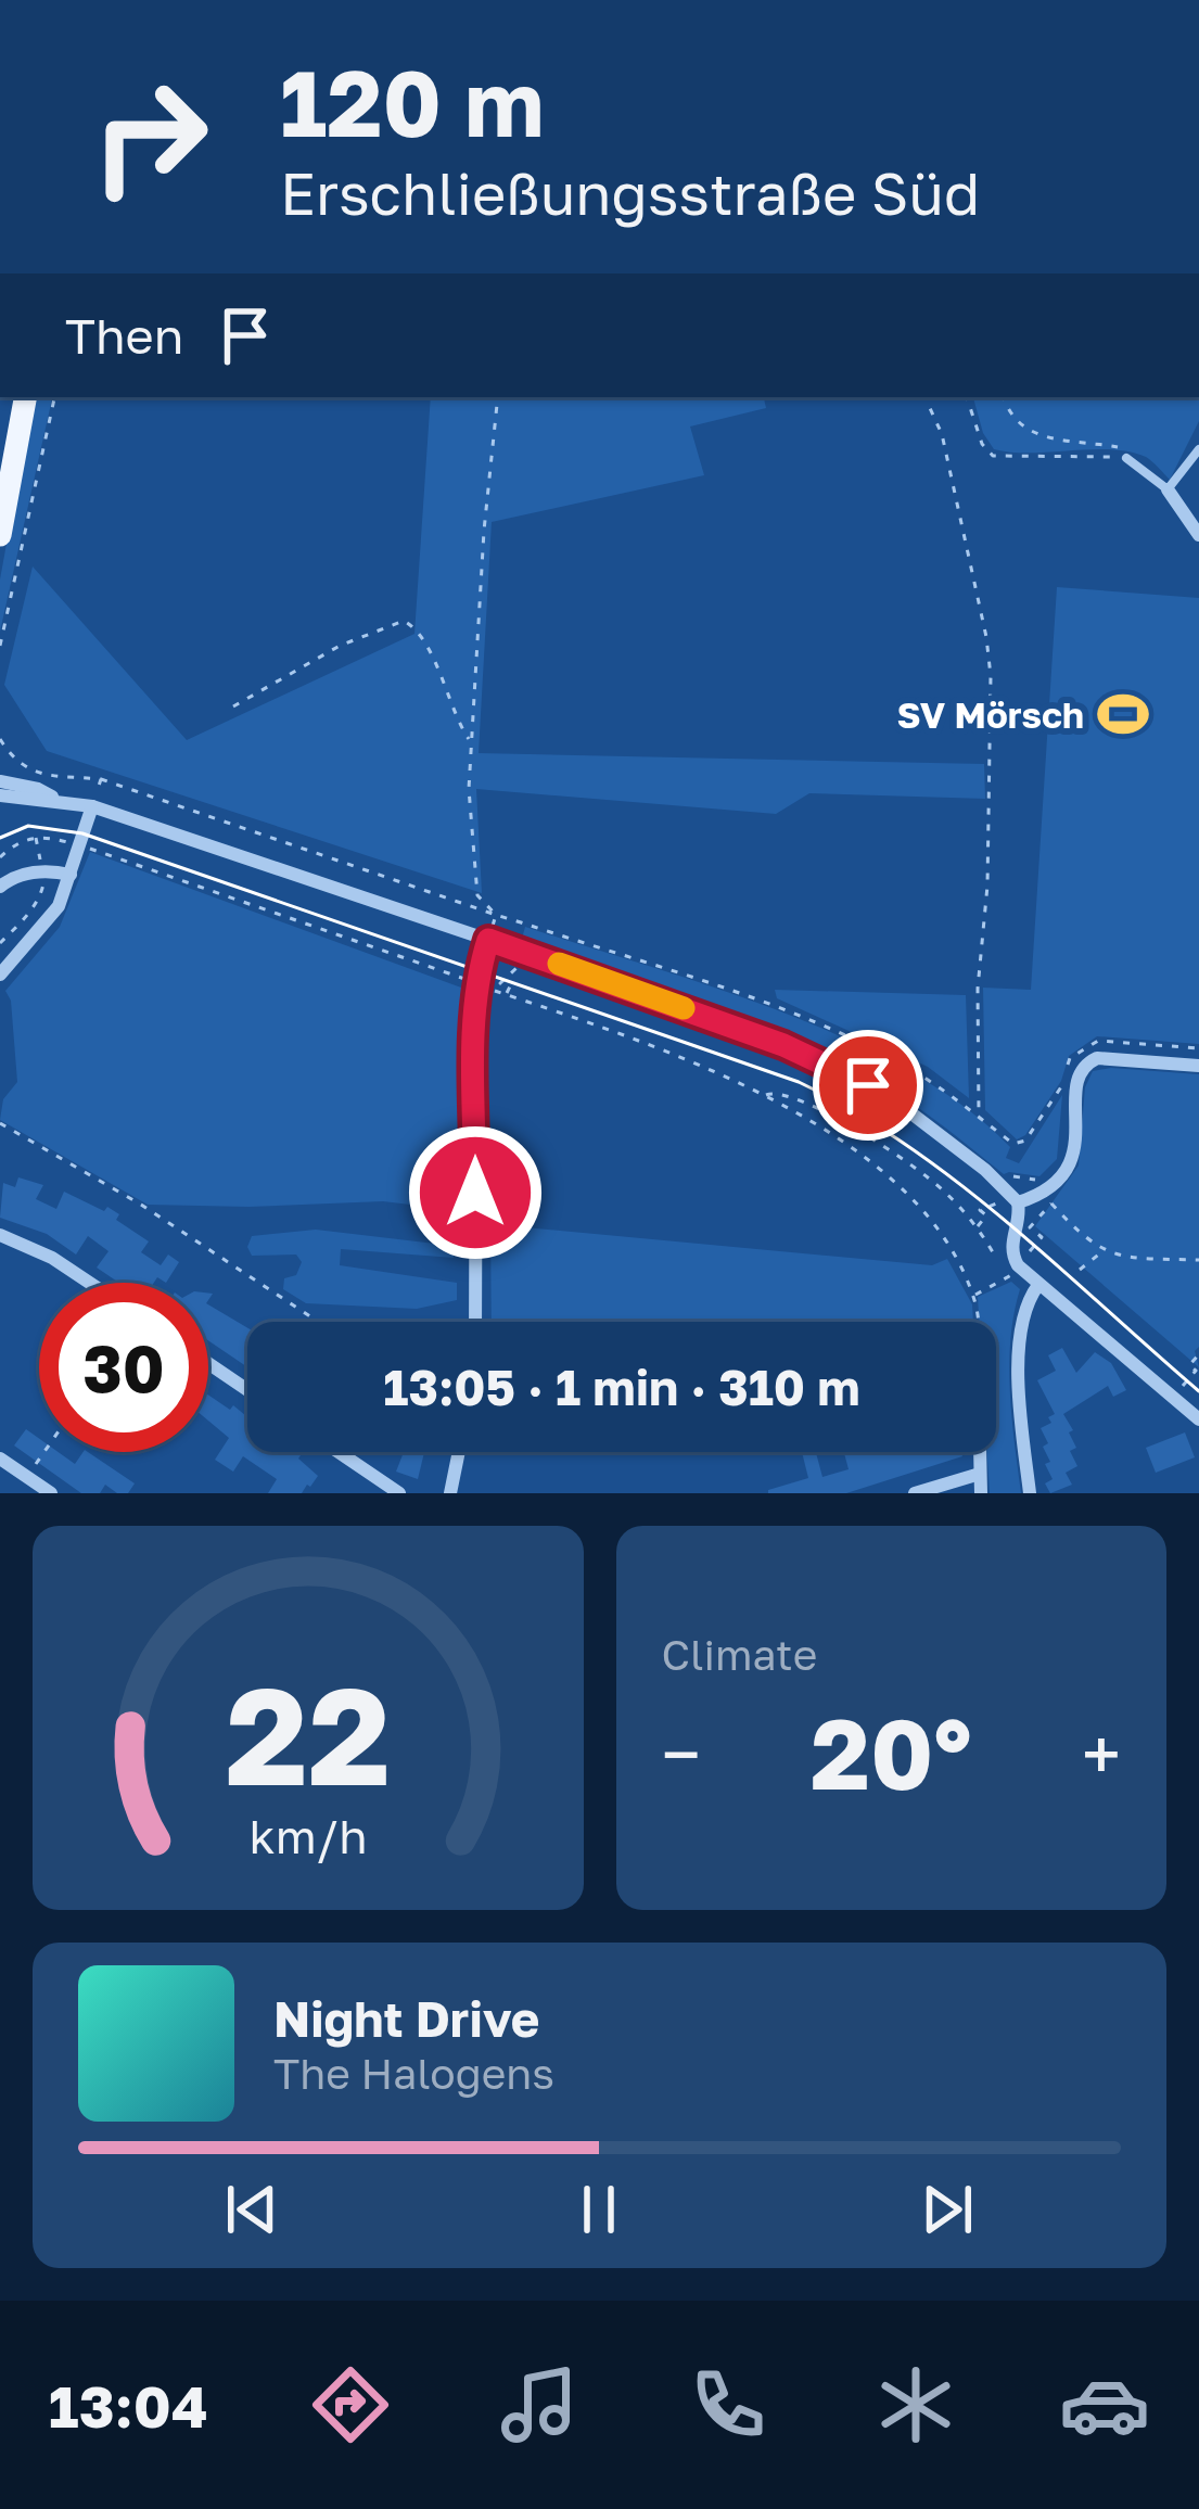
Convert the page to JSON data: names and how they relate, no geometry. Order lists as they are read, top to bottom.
{
  "places": {
    "sports": ["SV Mörsch"]
  },
  "page": {
    "turn": ["120 m", "Erschließungsstraße Süd"],
    "then": "Then",
    "limit": "30",
    "trip": "13:05 · 1 min · 310 m",
    "tile": "Climate",
    "heat": ["−", "20°", "+"],
    "song": ["Night Drive", "The Halogens"],
    "tabs": "13:04",
    "gauge": ["22", "km/h"]
  }
}
